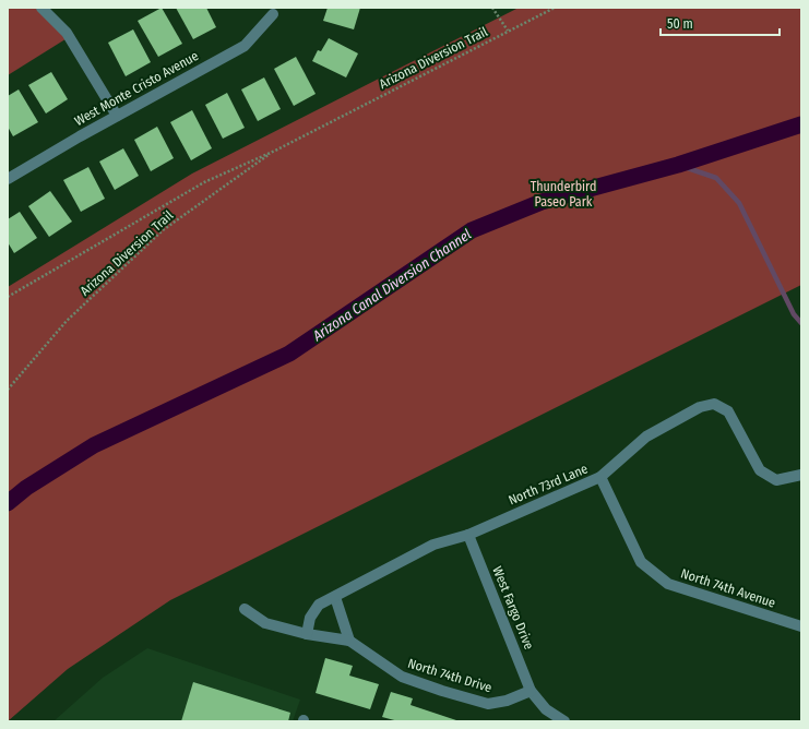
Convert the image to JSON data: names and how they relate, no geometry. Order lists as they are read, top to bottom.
{
  "streets": {
    "street": [
      "West Monte Cristo Avenue",
      "North 73rd Lane",
      "North 74th Avenue",
      "West Fargo Drive",
      "North 74th Drive"
    ],
    "path": ["Arizona Diversion Trail"]
  },
  "crossings": [
    ["North 73rd Lane", "North 74th Avenue"],
    ["North 73rd Lane", "West Fargo Drive"],
    ["North 73rd Lane", "North 74th Drive"],
    ["West Fargo Drive", "North 74th Drive"]
  ],
  "water": ["Arizona Canal Diversion Channel"],
  "parks": ["Thunderbird Paseo Park"],
  "scale_bar": "50 m"
}
